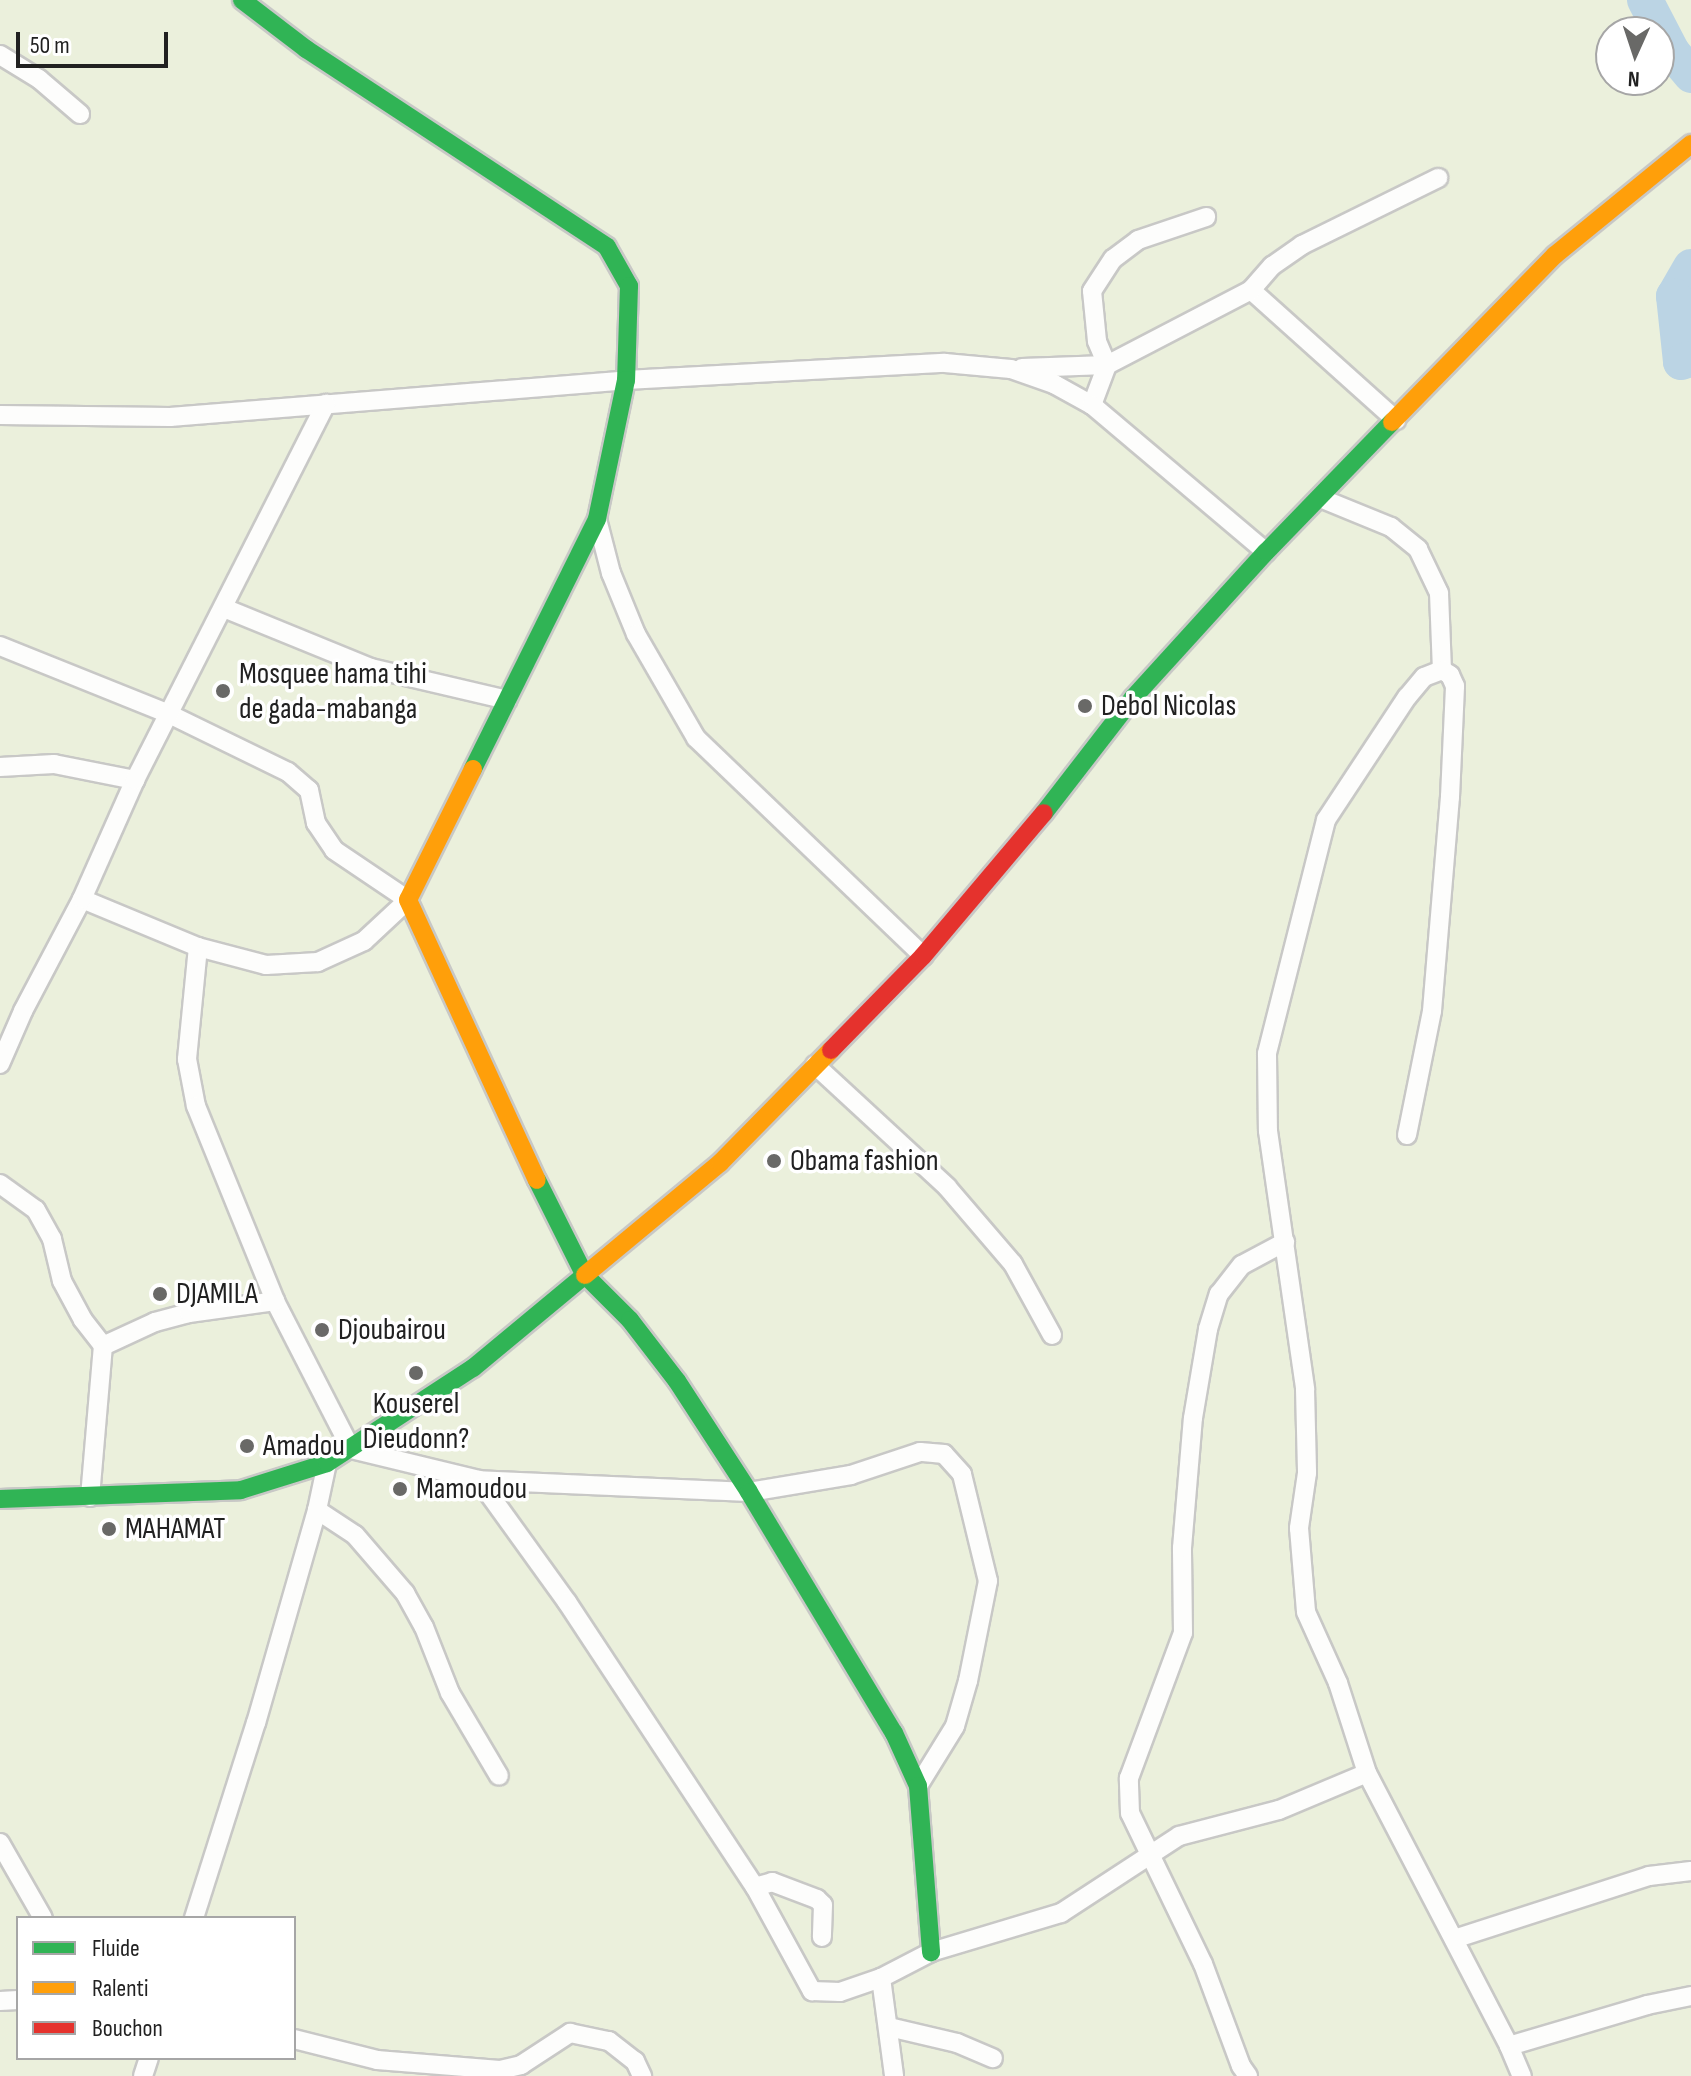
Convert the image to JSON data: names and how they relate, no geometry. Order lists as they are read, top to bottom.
{
  "places": [
    "Mosquee hama tihi de gada-mabanga",
    "Debol Nicolas",
    "Obama fashion",
    "DJAMILA",
    "Djoubairou",
    "Kouserel Dieudonn?",
    "Amadou",
    "Mamoudou",
    "MAHAMAT"
  ],
  "legend": ["Fluide", "Ralenti", "Bouchon"],
  "scale_bar": "50 m",
  "north": "bottom"
}
